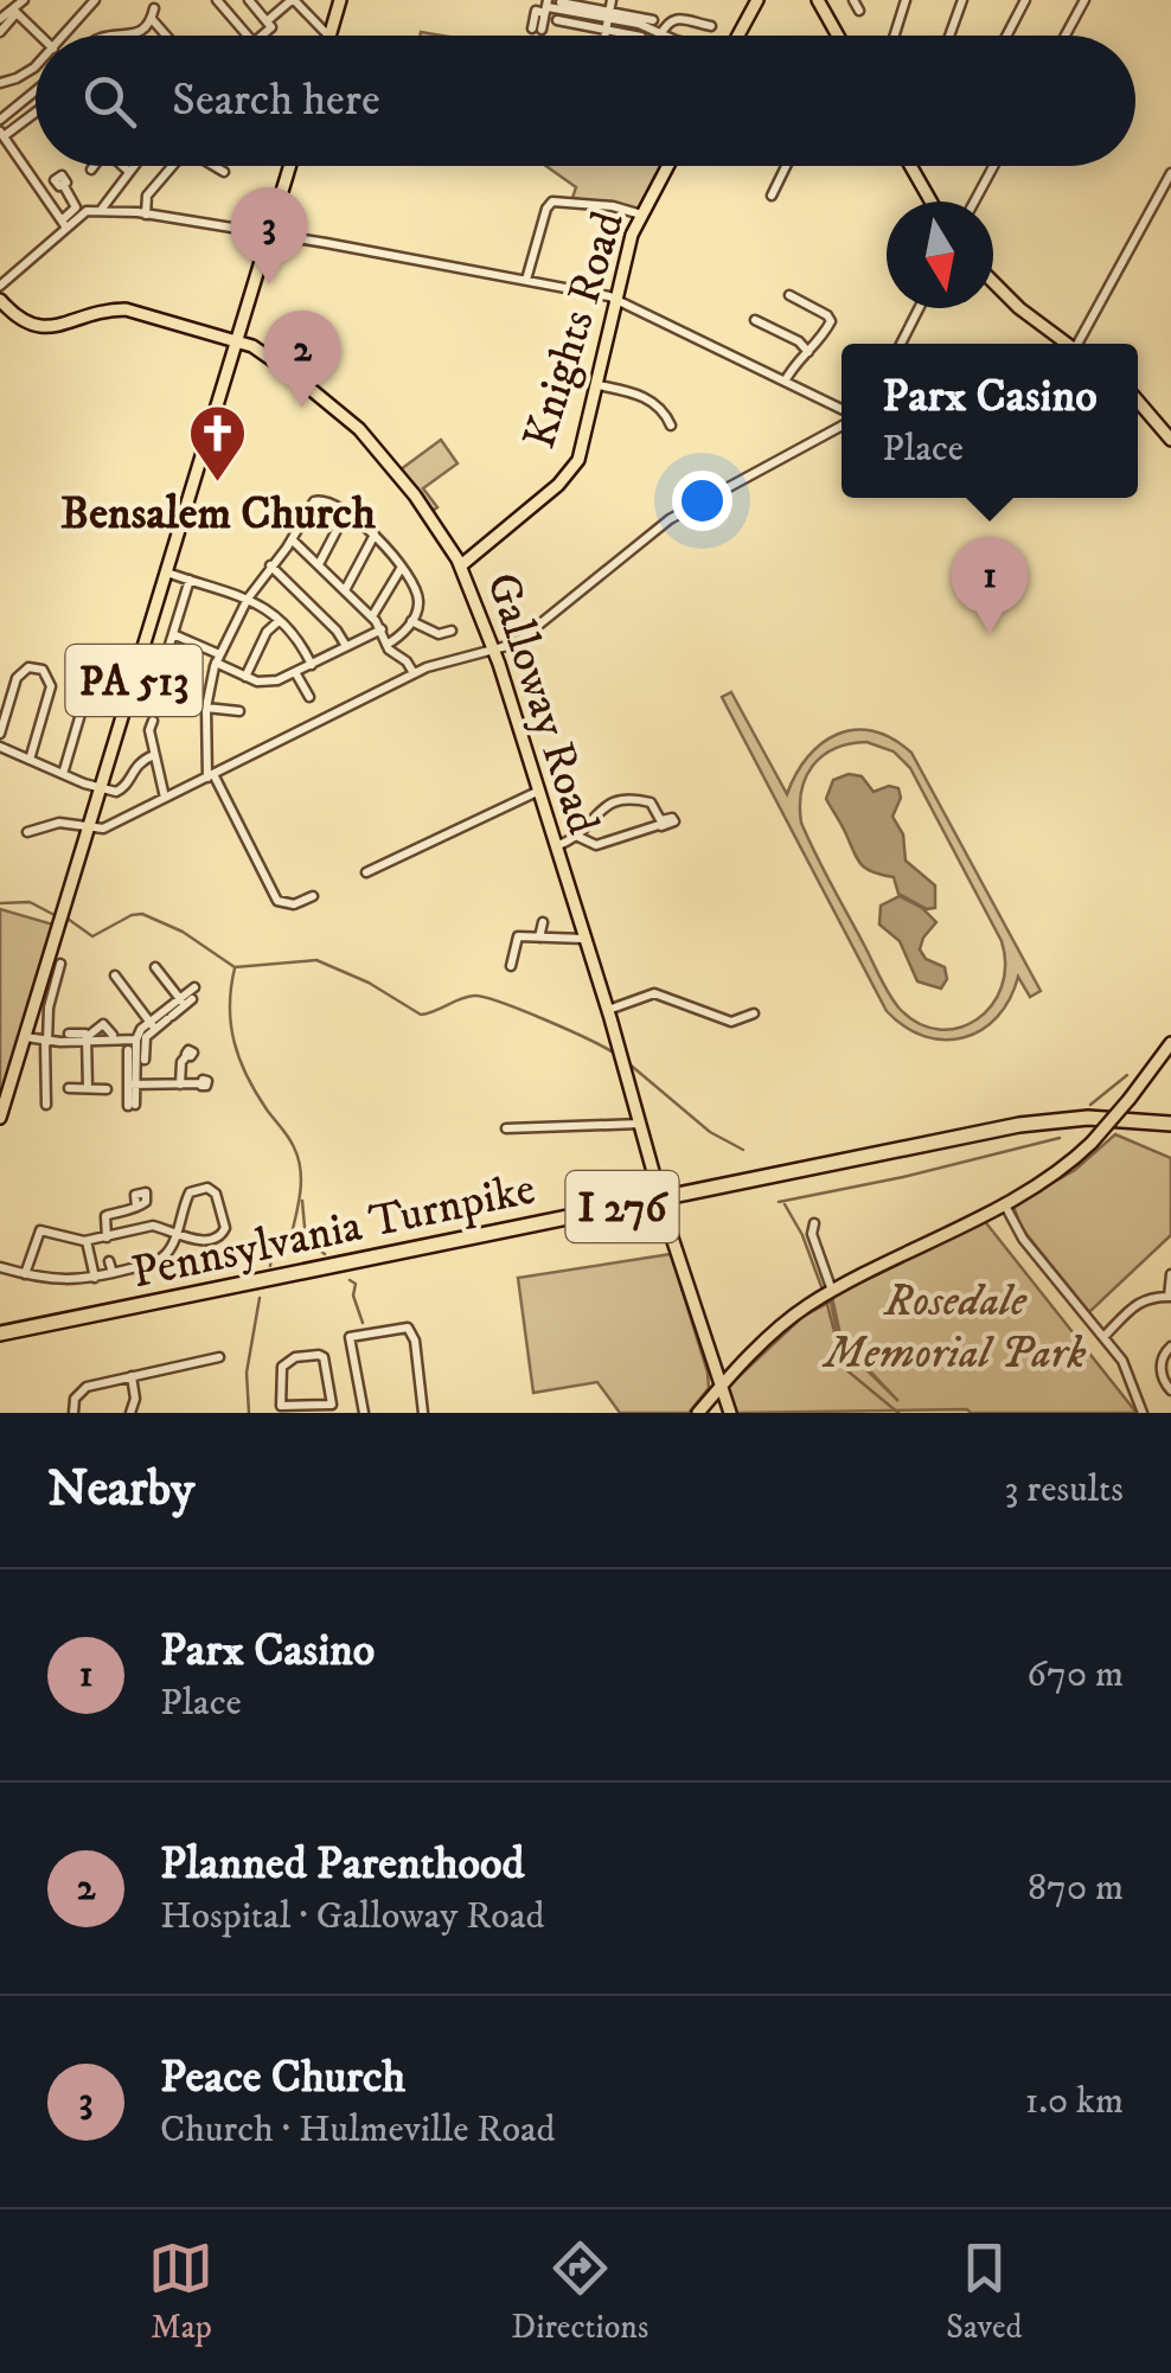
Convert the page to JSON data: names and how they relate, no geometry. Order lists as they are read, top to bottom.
{
  "streets": {
    "highway": ["I 276", "Pennsylvania Turnpike"],
    "main road": ["Knights Road", "PA 513", "Galloway Road"]
  },
  "crossings": [
    ["Knights Road", "Galloway Road"],
    ["PA 513", "Galloway Road"]
  ],
  "parks": ["Rosedale Memorial Park"],
  "places": {
    "church": ["Bensalem Church"]
  },
  "north": "bottom",
  "page": {
    "search": "Search here",
    "pins": ["3", "2", "1"],
    "popup": ["Parx Casino", "Place"],
    "heading": ["Nearby", "3 results"],
    "list": [
      {
        "mark": "1",
        "name": "Parx Casino",
        "note": "Place",
        "value": "670 m"
      },
      {
        "mark": "2",
        "name": "Planned Parenthood",
        "note": "Hospital · Galloway Road",
        "value": "870 m"
      },
      {
        "mark": "3",
        "name": "Peace Church",
        "note": "Church · Hulmeville Road",
        "value": "1.0 km"
      }
    ],
    "nav": ["Map", "Directions", "Saved"]
  }
}
